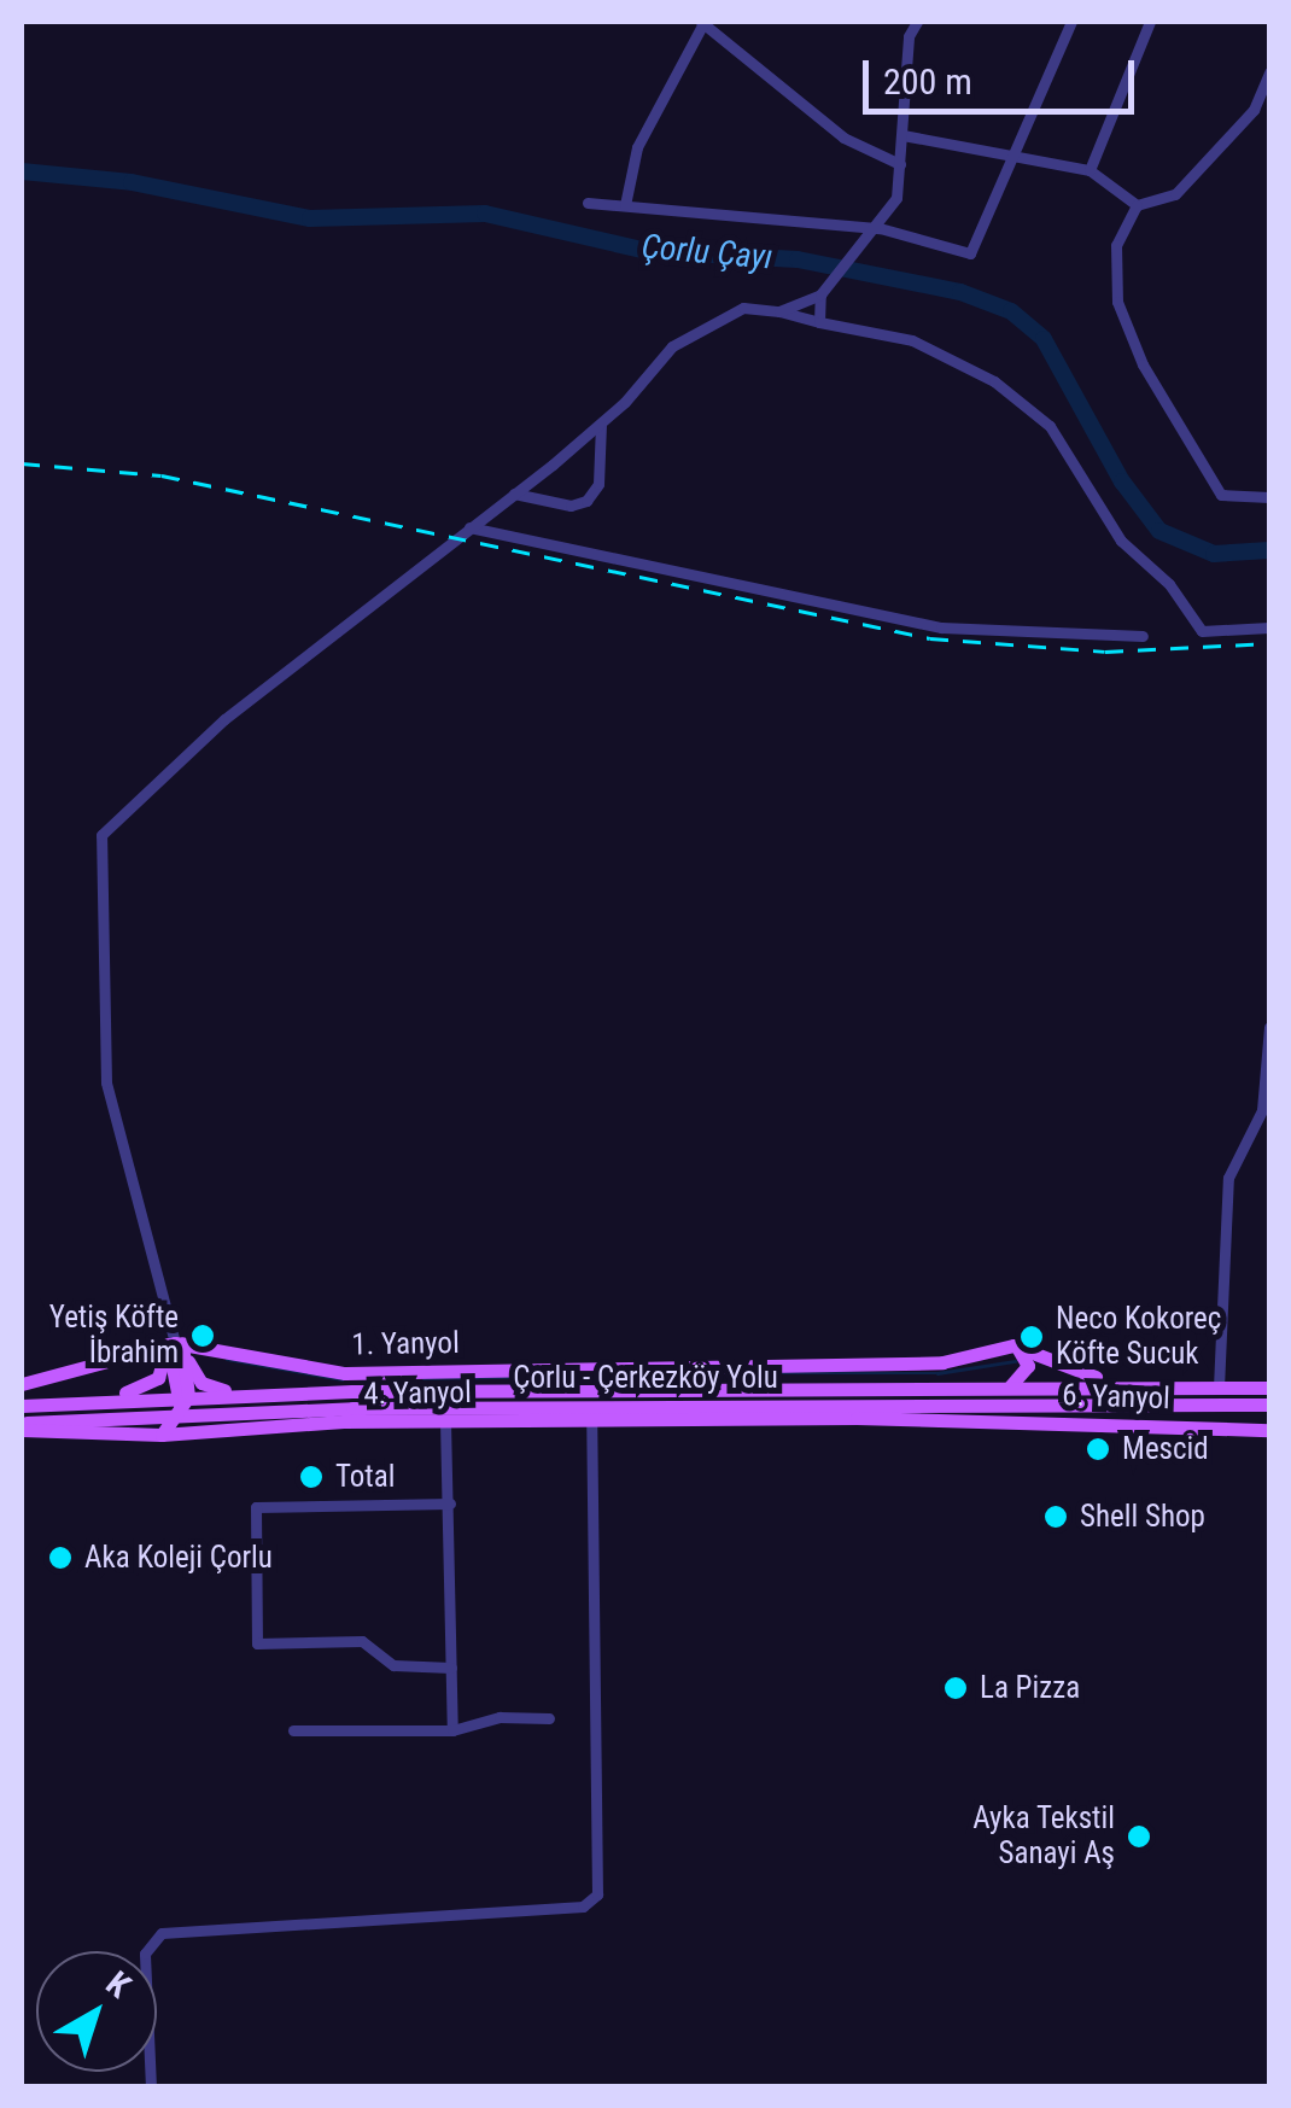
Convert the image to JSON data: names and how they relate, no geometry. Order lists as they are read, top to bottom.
{
  "streets": {
    "main road": [
      "1. Yanyol",
      "Çorlu - Çerkezköy Yolu",
      "4. Yanyol",
      "6. Yanyol"
    ]
  },
  "crossings": [
    ["Çorlu - Çerkezköy Yolu", "4. Yanyol"],
    ["4. Yanyol", "6. Yanyol"]
  ],
  "water": ["Çorlu Çayı"],
  "places": [
    "Yetiş Köfte İbrahim",
    "Neco Kokoreç Köfte Sucuk",
    "Mescid",
    "Total",
    "Shell Shop",
    "Aka Koleji Çorlu",
    "La Pizza",
    "Ayka Tekstil Sanayi Aş"
  ],
  "scale_bar": "200 m",
  "north": "top right"
}
